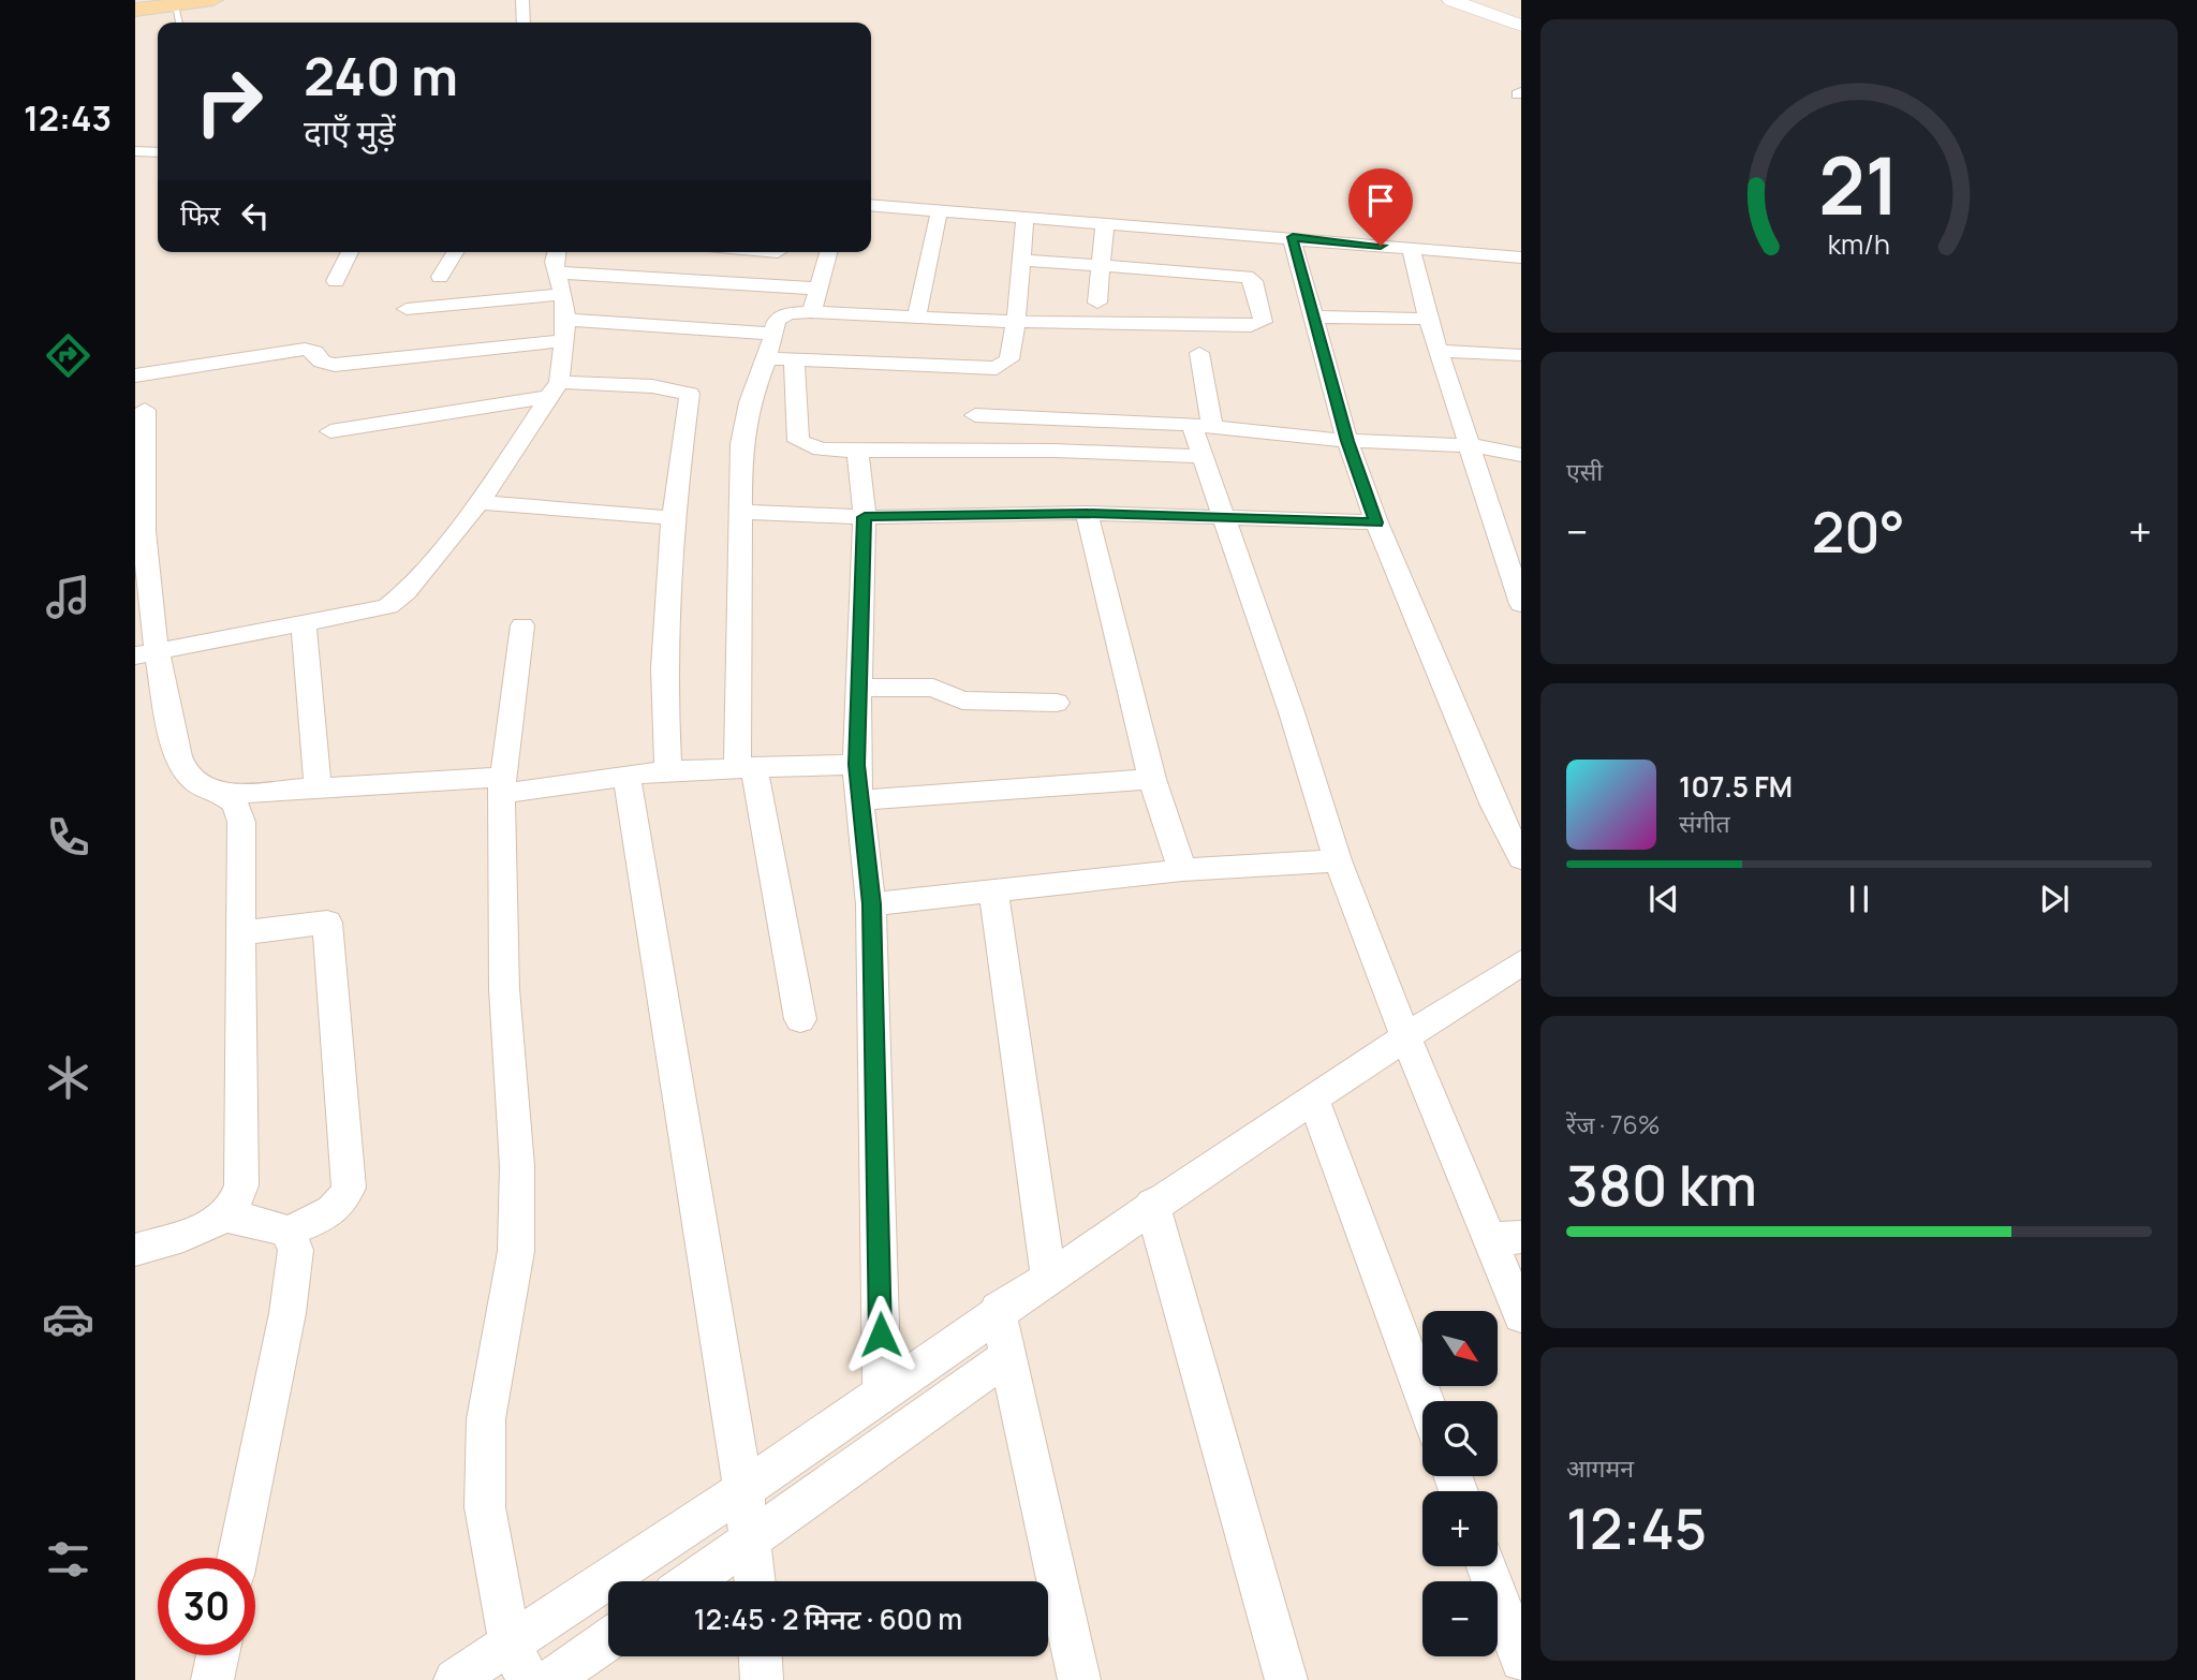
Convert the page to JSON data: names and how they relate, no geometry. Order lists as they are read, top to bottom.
{
  "north": "bottom right",
  "page": {
    "tabs": "12:43",
    "turn": ["240 m", "दाएँ मुड़ें"],
    "then": "फिर",
    "tile": [
      "एसी",
      ["रेंज · 76%", "380 km"],
      ["आगमन", "12:45"]
    ],
    "heat": ["−", "20°", "+"],
    "song": ["107.5 FM", "संगीत"],
    "map_buttons": ["+", "−"],
    "limit": "30",
    "trip": "12:45 · 2 मिनट · 600 m",
    "gauge": ["21", "km/h"]
  }
}
